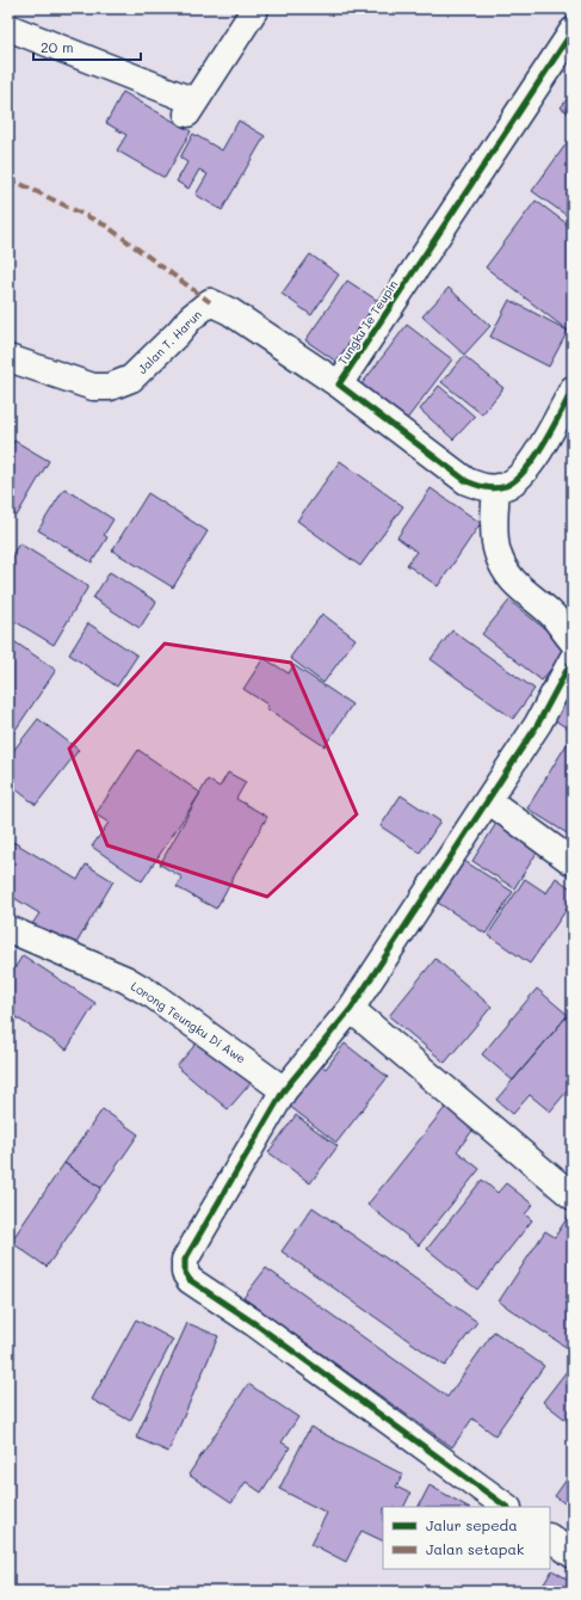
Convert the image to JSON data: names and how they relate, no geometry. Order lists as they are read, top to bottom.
{
  "streets": {
    "street": ["Tungku Ie Teupin", "Jalan T. Harun", "Lorong Teungku Di Awe"]
  },
  "crossings": [
    ["Tungku Ie Teupin", "Jalan T. Harun"]
  ],
  "legend": ["Jalur sepeda", "Jalan setapak"],
  "scale_bar": "20 m"
}
